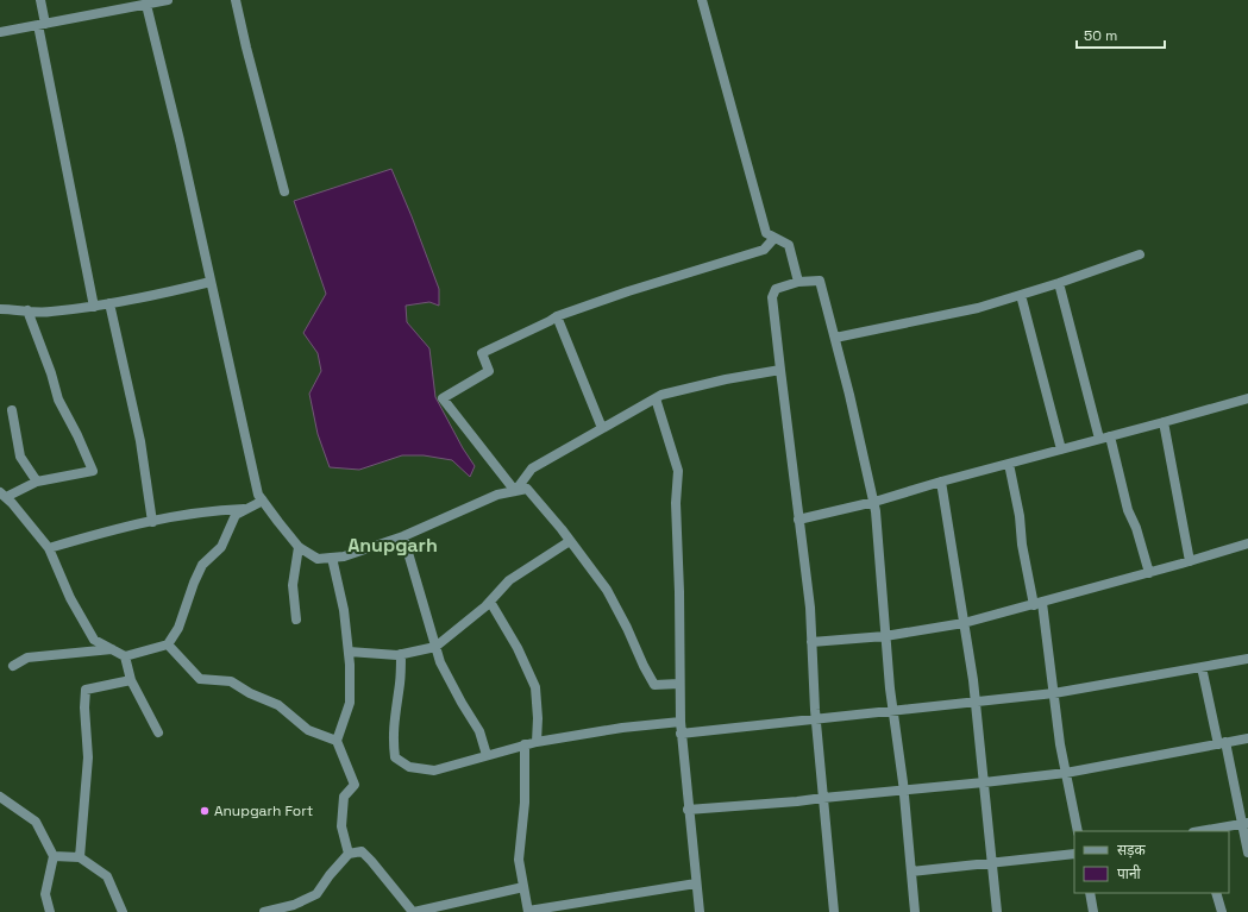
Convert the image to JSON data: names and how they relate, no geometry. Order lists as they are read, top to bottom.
{
  "districts": ["Anupgarh"],
  "places": ["Anupgarh Fort"],
  "legend": ["सड़क", "पानी"],
  "scale_bar": "50 m"
}
